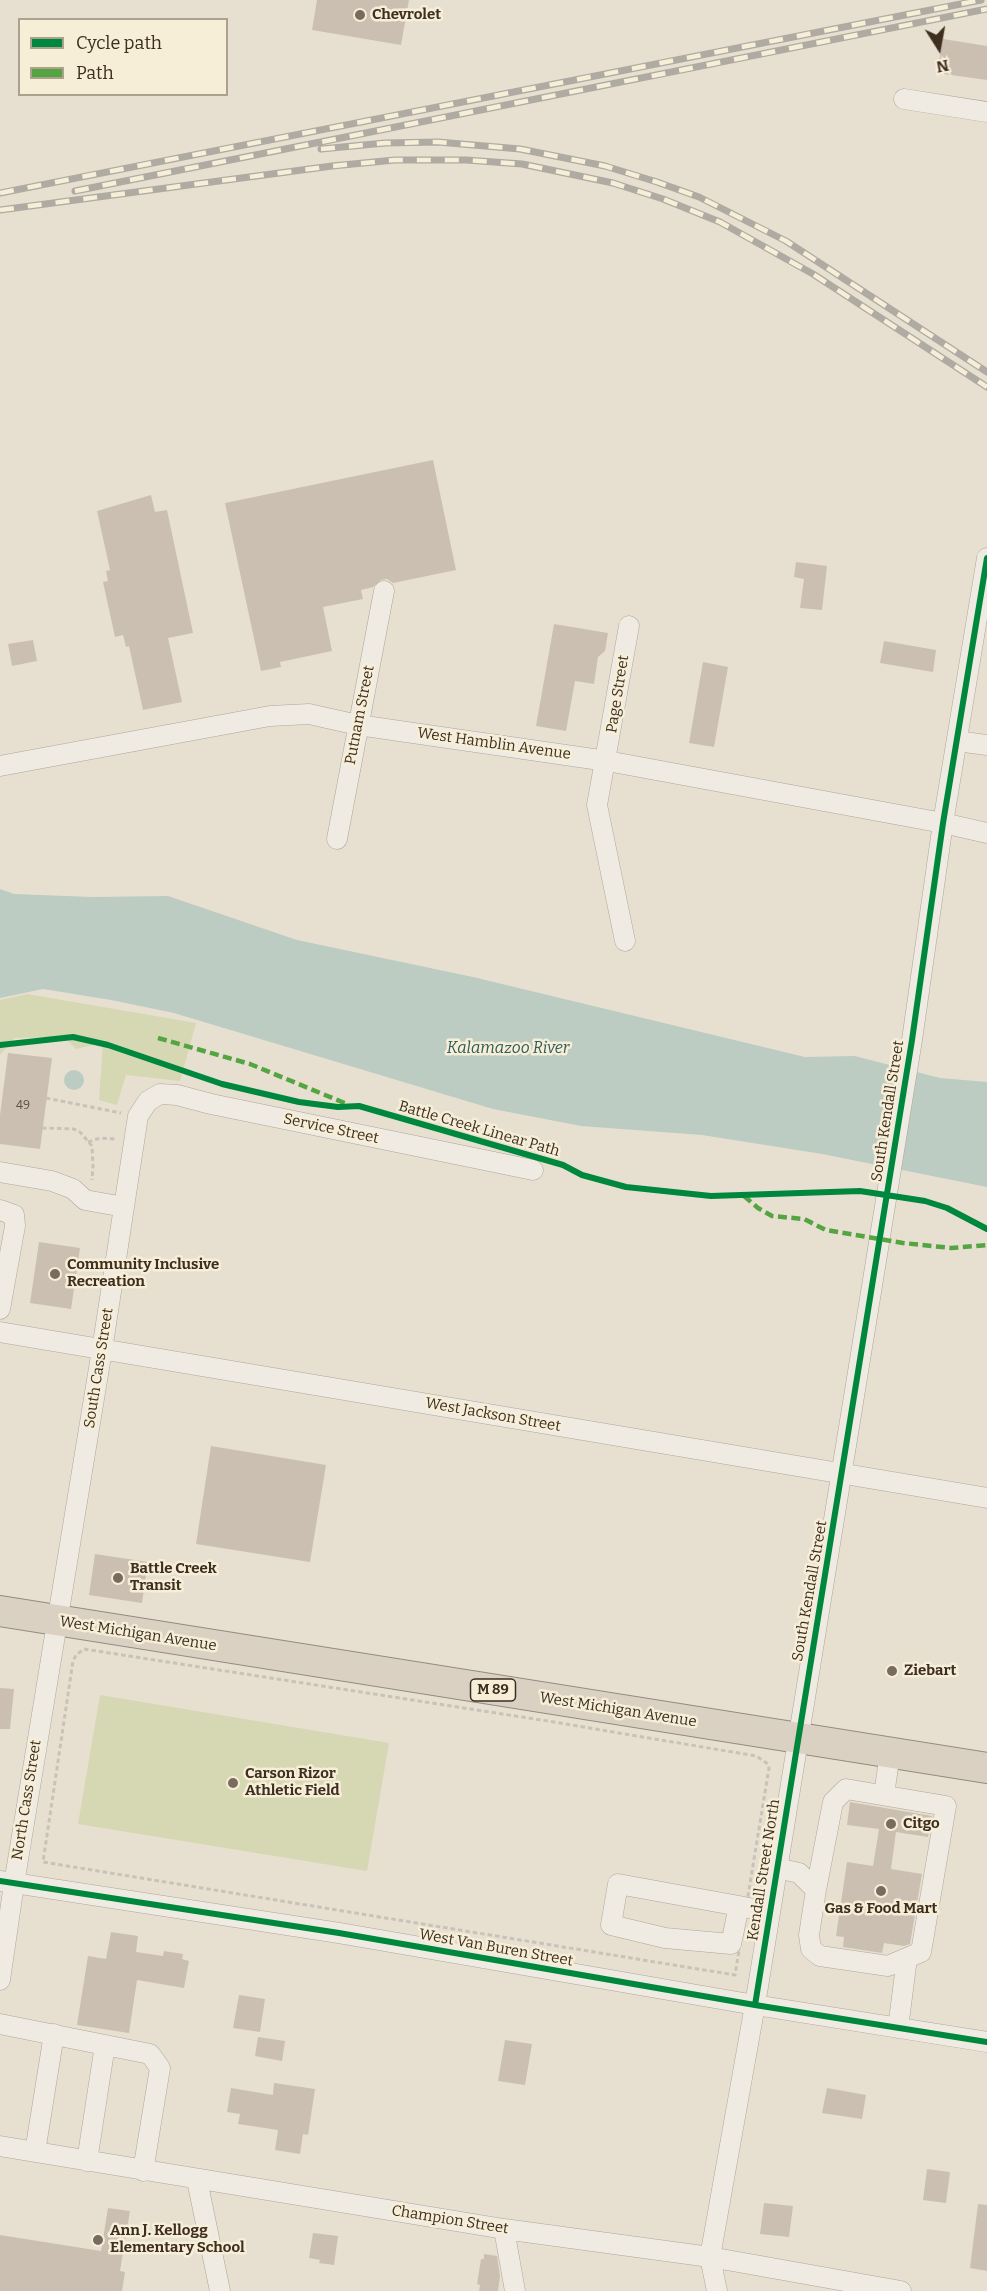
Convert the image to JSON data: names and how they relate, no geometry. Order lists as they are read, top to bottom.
{
  "streets": {
    "highway": ["West Michigan Avenue", "M 89"],
    "street": [
      "Page Street",
      "Putnam Street",
      "West Hamblin Avenue",
      "South Kendall Street",
      "Service Street",
      "South Cass Street",
      "West Jackson Street",
      "North Cass Street",
      "Kendall Street North",
      "West Van Buren Street",
      "Champion Street"
    ],
    "cycle path": ["Battle Creek Linear Path"]
  },
  "crossings": [
    ["Page Street", "West Hamblin Avenue"],
    ["Putnam Street", "West Hamblin Avenue"],
    ["West Hamblin Avenue", "South Kendall Street"],
    ["South Kendall Street", "West Jackson Street"],
    ["South Kendall Street", "West Michigan Avenue"],
    ["South Kendall Street", "Kendall Street North"],
    ["Service Street", "South Cass Street"],
    ["South Cass Street", "West Jackson Street"],
    ["South Cass Street", "West Michigan Avenue"],
    ["South Cass Street", "North Cass Street"],
    ["West Michigan Avenue", "North Cass Street"],
    ["West Michigan Avenue", "Kendall Street North"],
    ["North Cass Street", "West Van Buren Street"],
    ["Kendall Street North", "West Van Buren Street"],
    ["Kendall Street North", "Champion Street"]
  ],
  "water": ["Kalamazoo River"],
  "places": [
    "Chevrolet",
    "Community Inclusive Recreation",
    "Battle Creek Transit",
    "Ziebart",
    "Carson Rizor Athletic Field",
    "Citgo",
    "Gas & Food Mart",
    "Ann J. Kellogg Elementary School"
  ],
  "house_numbers": ["49"],
  "legend": ["Cycle path", "Path"],
  "north": "bottom"
}
